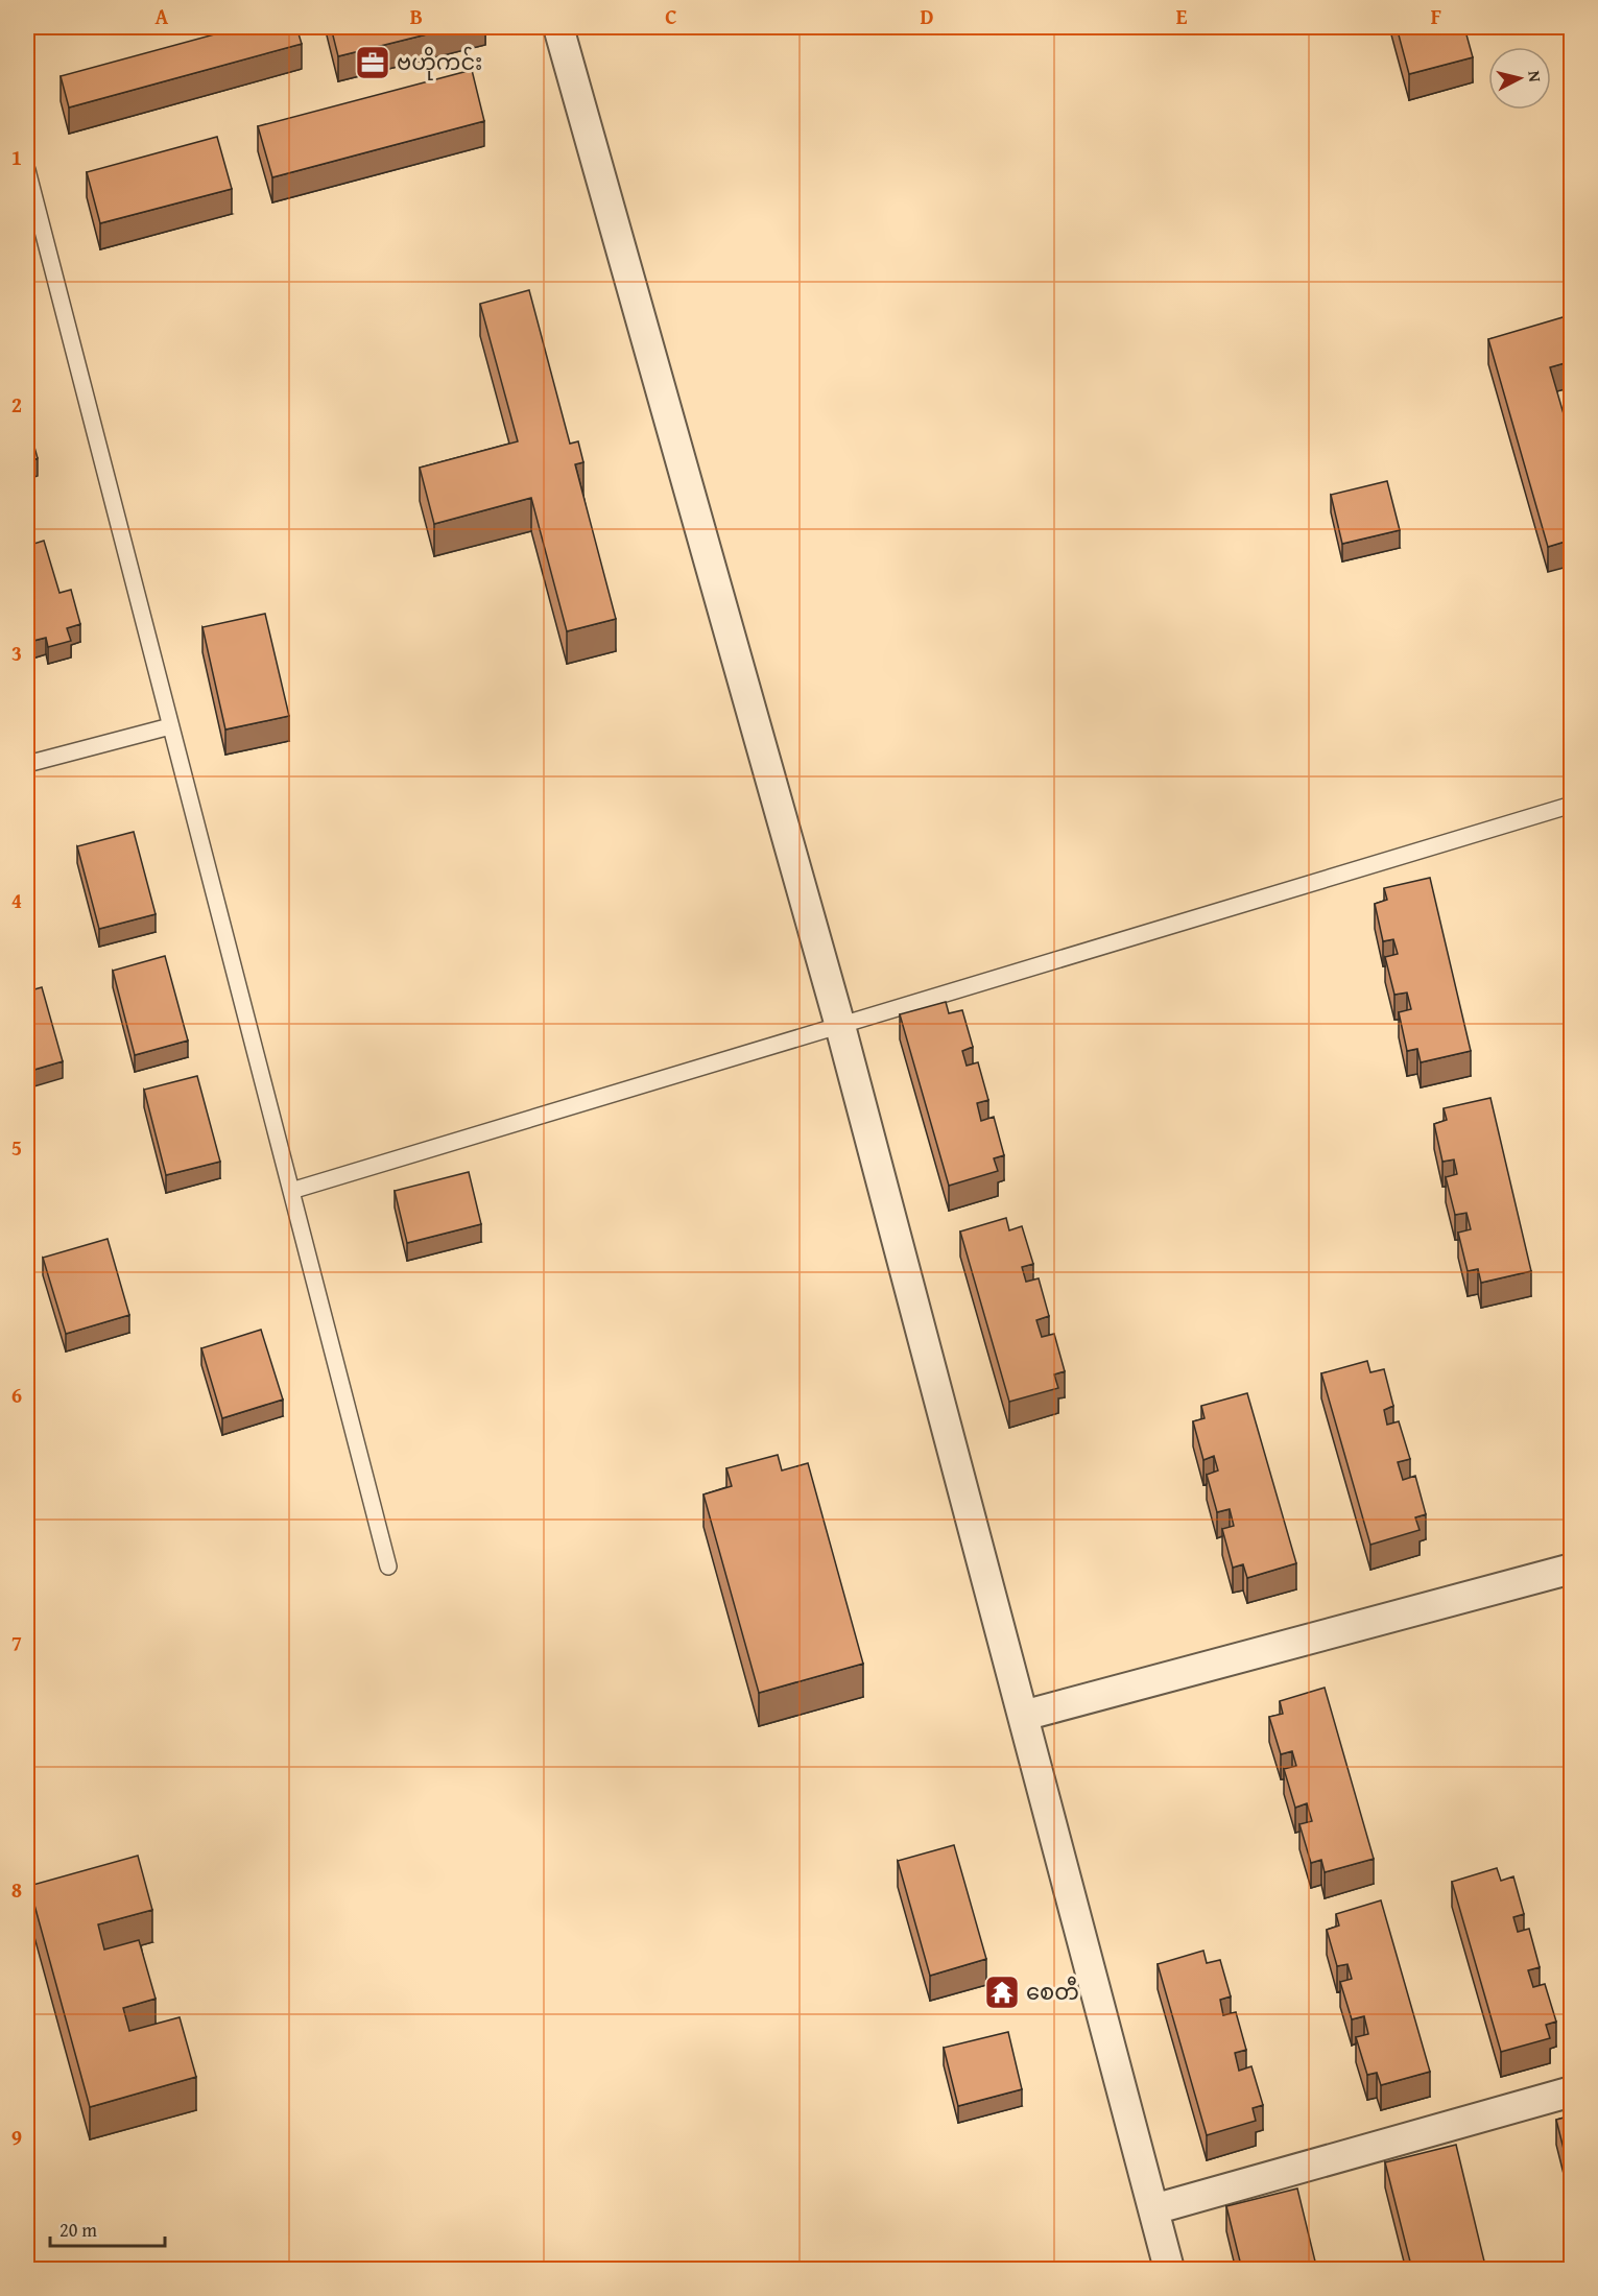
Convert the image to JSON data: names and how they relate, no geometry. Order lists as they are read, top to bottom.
{
  "places": {
    "office": ["ဗဟိုကင်း"],
    "temple": ["စေတီ"]
  },
  "scale_bar": "20 m",
  "north": "right",
  "grid": {
    "columns": [
      "A",
      "B",
      "C",
      "D",
      "E",
      "F"
    ],
    "rows": [
      "1",
      "2",
      "3",
      "4",
      "5",
      "6",
      "7",
      "8",
      "9"
    ]
  }
}
